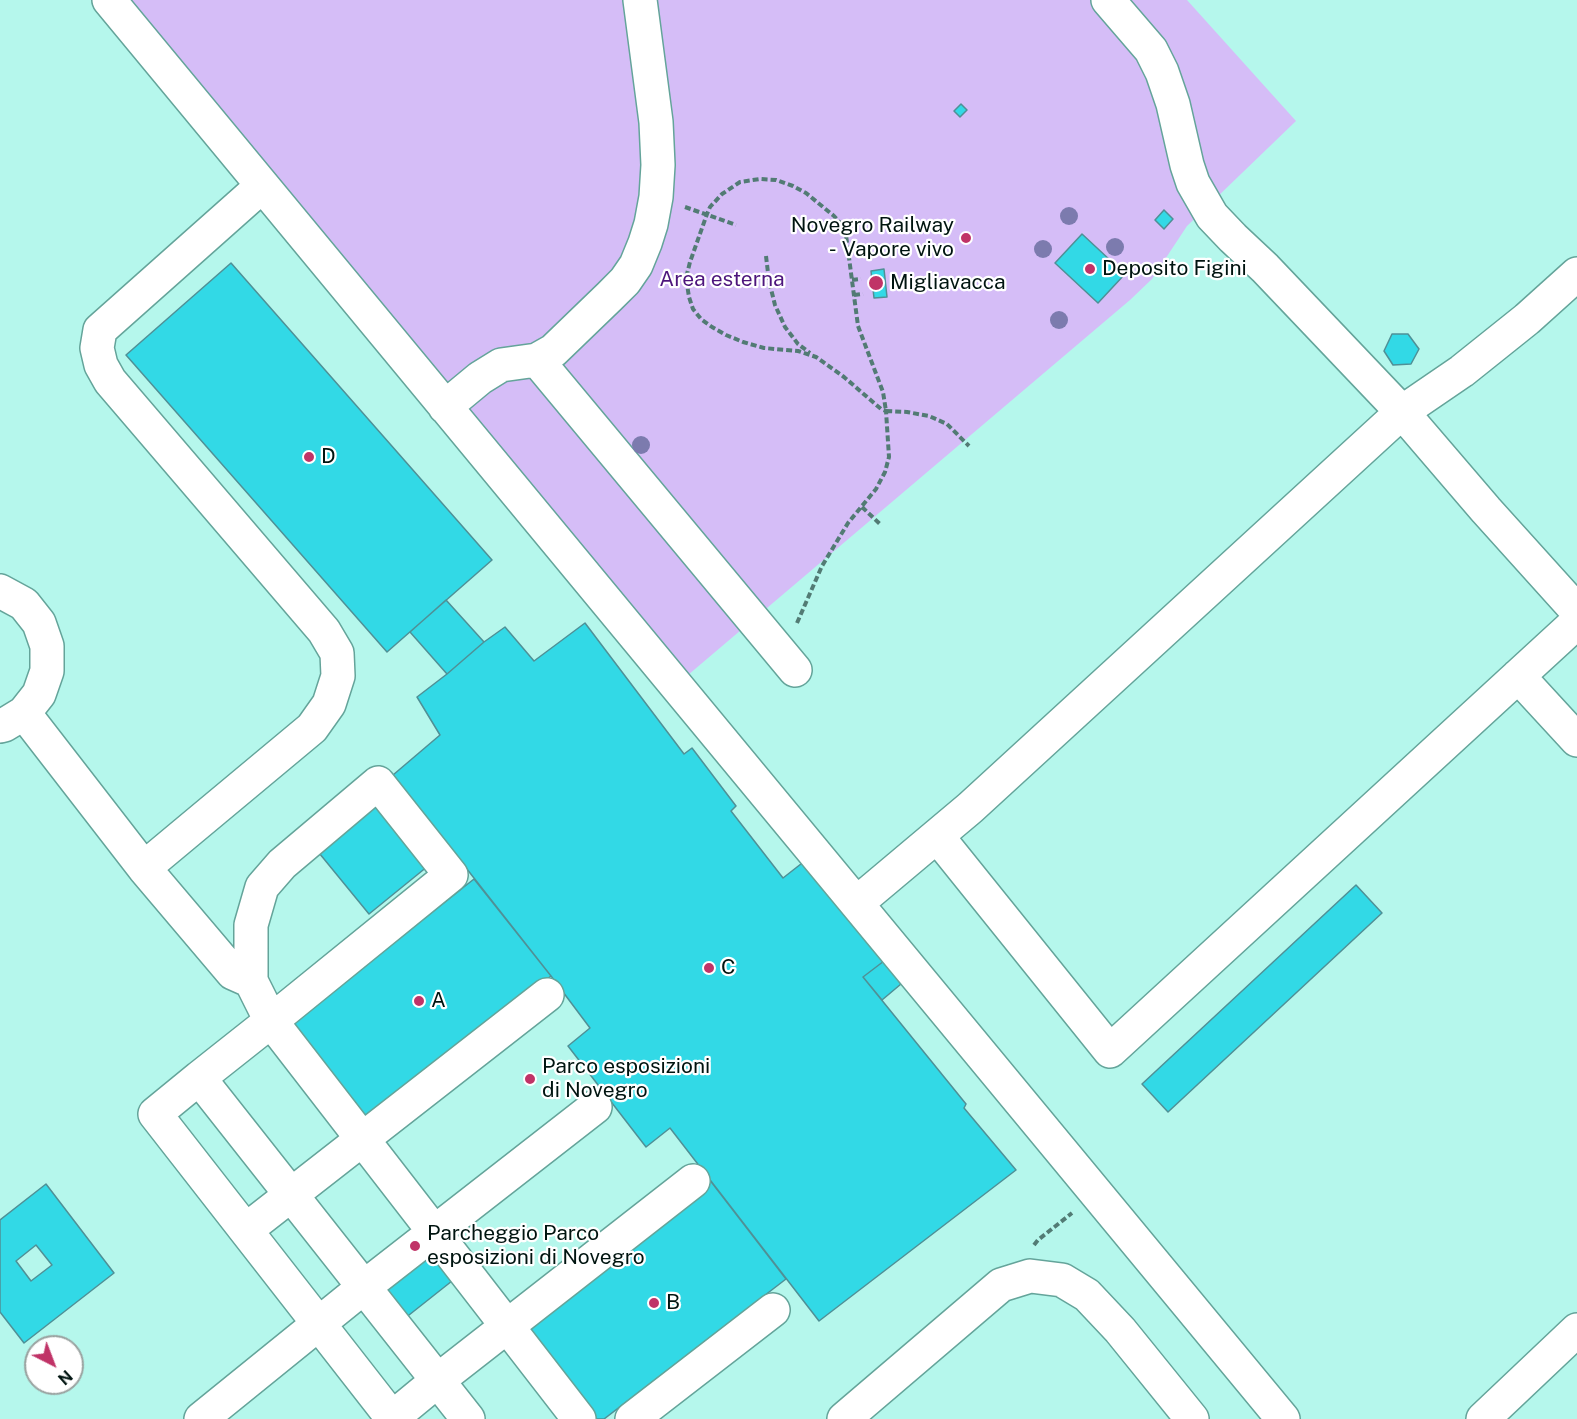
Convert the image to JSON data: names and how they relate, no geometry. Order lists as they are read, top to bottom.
{
  "parks": ["Area esterna"],
  "places": [
    "Novegro Railway - Vapore vivo",
    "Deposito Figini",
    "Migliavacca",
    "D",
    "C",
    "A",
    "Parco esposizioni di Novegro",
    "Parcheggio Parco esposizioni di Novegro",
    "B"
  ],
  "north": "bottom right"
}
